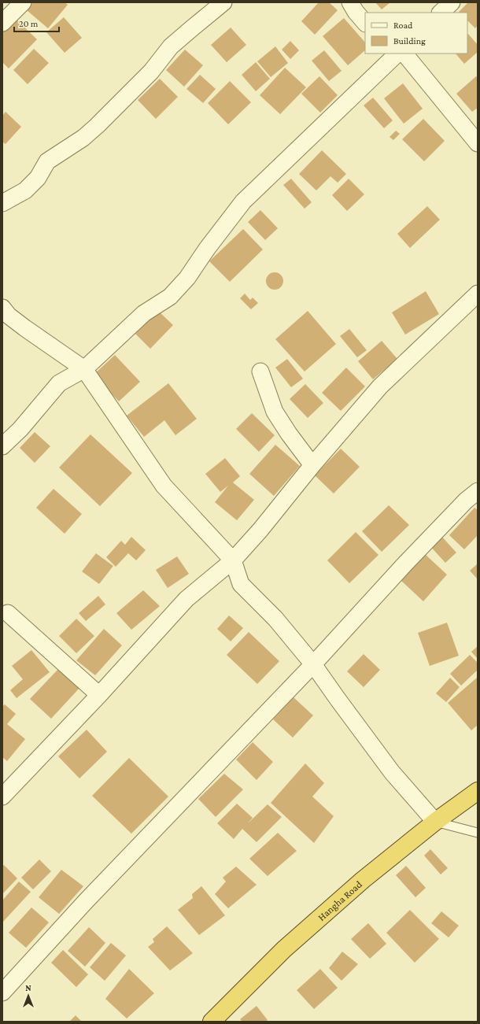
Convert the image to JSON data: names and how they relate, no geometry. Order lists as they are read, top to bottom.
{
  "streets": {
    "highway": ["Hangha Road"]
  },
  "legend": ["Road", "Building"],
  "scale_bar": "20 m",
  "north": "top"
}
